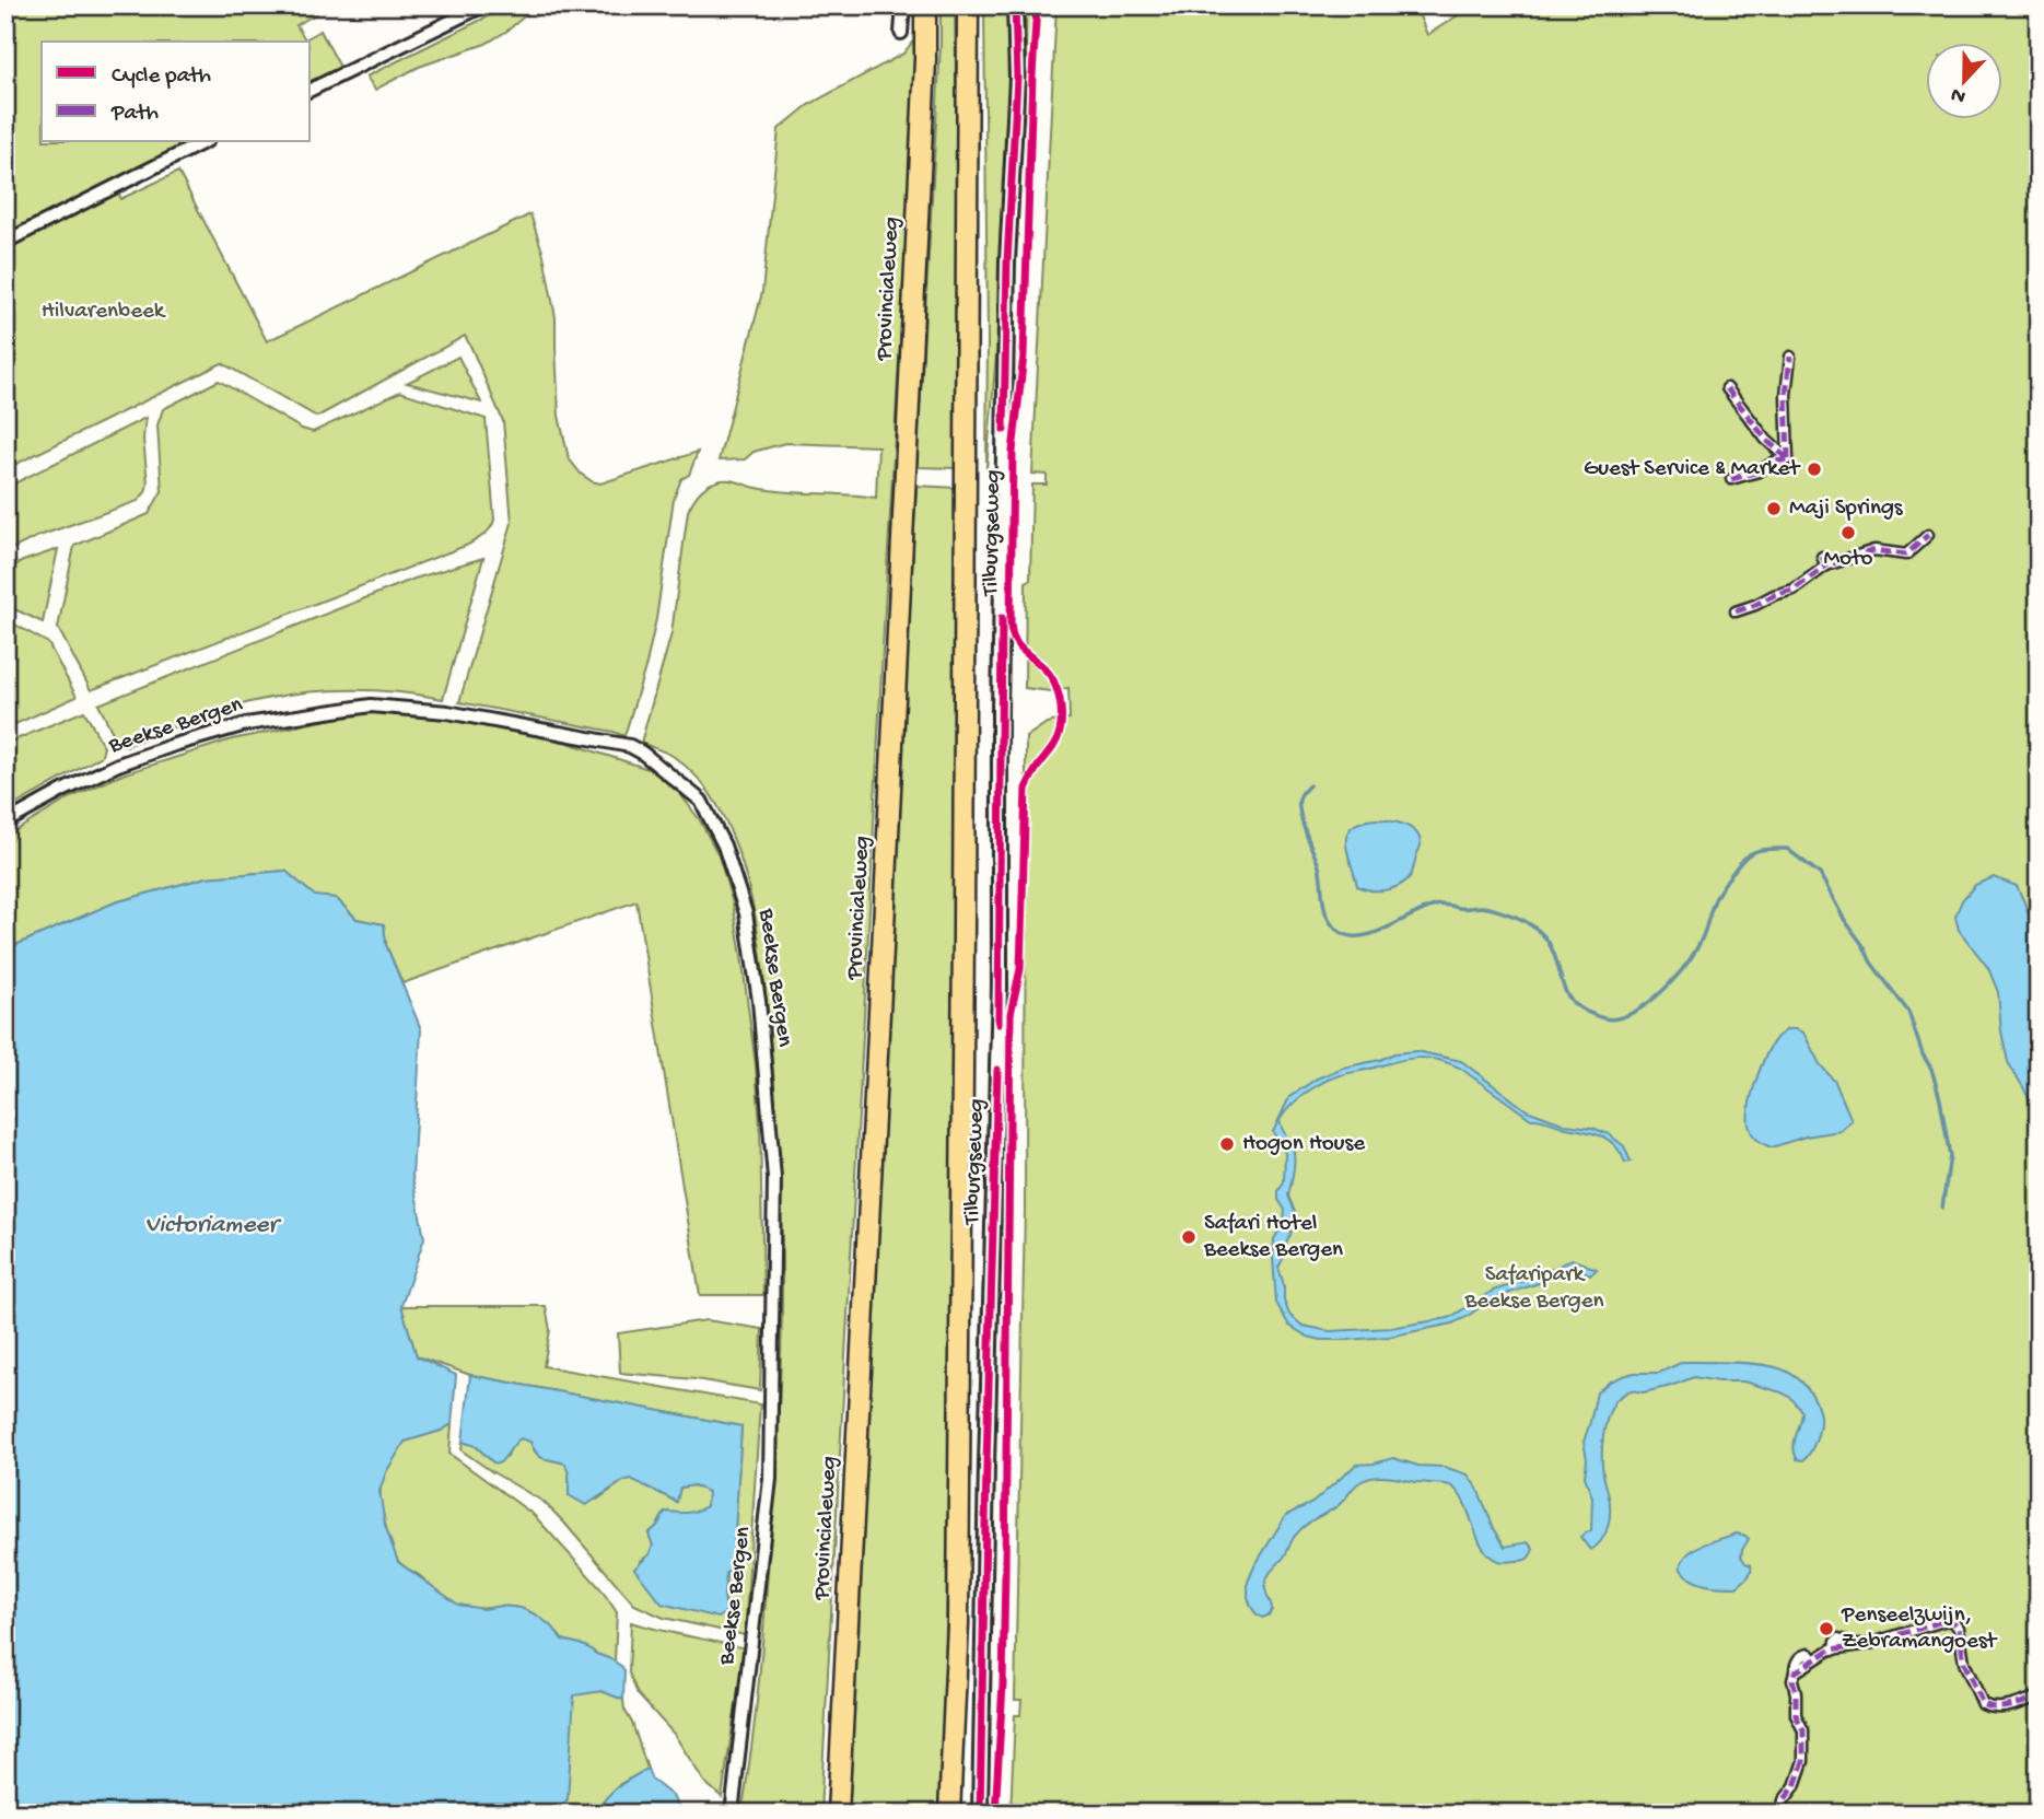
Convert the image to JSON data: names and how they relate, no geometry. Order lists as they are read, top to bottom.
{
  "streets": {
    "highway": ["Provincialeweg"],
    "street": ["Tilburgseweg", "Beekse Bergen"]
  },
  "water": ["Victoriameer"],
  "parks": ["Hilvarenbeek", "Safaripark Beekse Bergen"],
  "places": [
    "Guest Service & Market",
    "Maji Springs",
    "Moto",
    "Hogon House",
    "Safari Hotel Beekse Bergen",
    "Penseelzwijn, Zebramangoest"
  ],
  "legend": ["Cycle path", "Path"],
  "north": "bottom"
}
